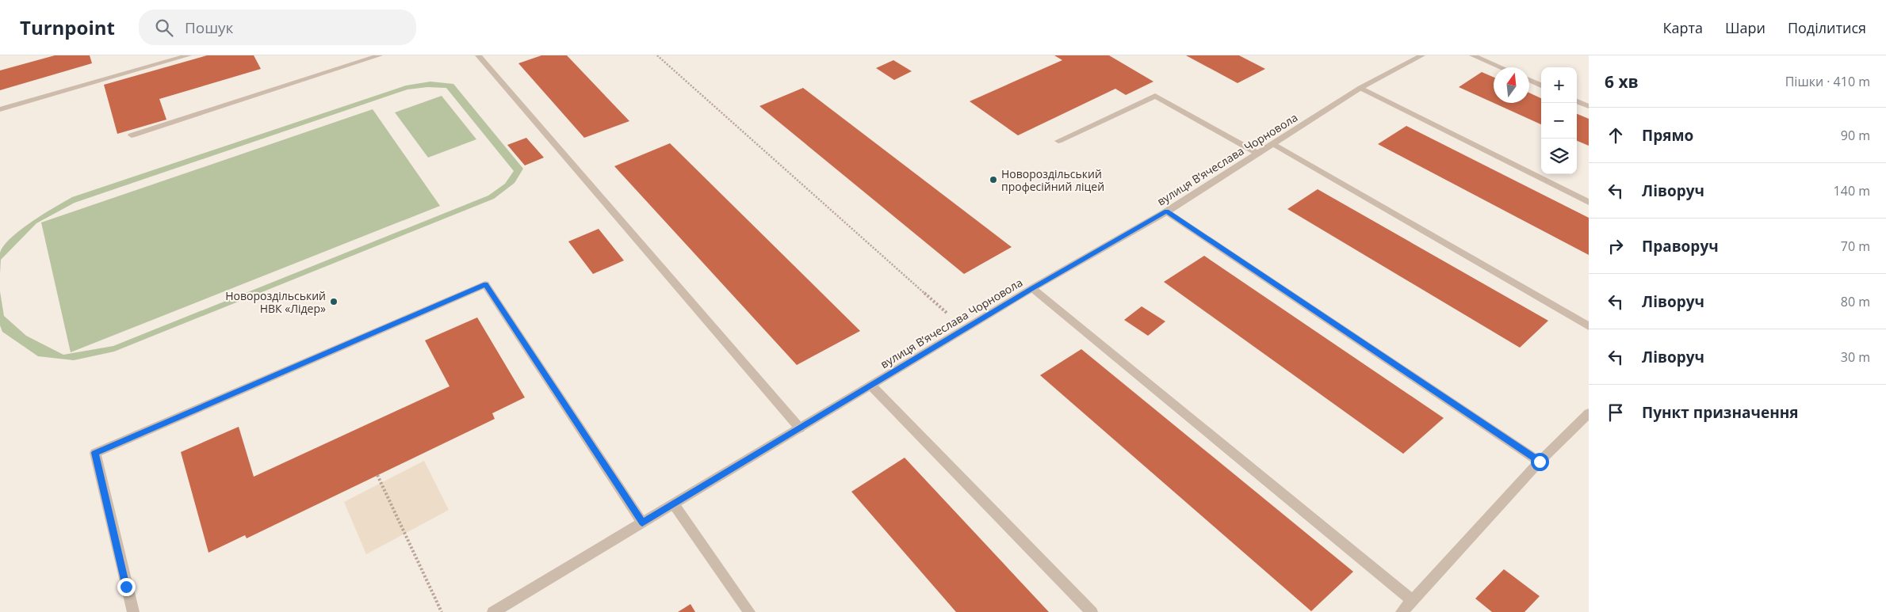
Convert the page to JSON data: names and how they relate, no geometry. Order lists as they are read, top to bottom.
{
  "streets": {
    "street": ["вулиця Вʼячеслава Чорновола"]
  },
  "places": ["Новороздільський професійний ліцей", "Новороздільський НВК «Лідер»"],
  "north": "top",
  "page": {
    "header": "Turnpoint",
    "search": "Пошук",
    "nav": ["Карта", "Шари", "Поділитися"],
    "heading": ["6 хв", "Пішки · 410 m"],
    "map_buttons": ["+", "−"],
    "list": [
      ["Прямо", "90 m"],
      ["Ліворуч", "140 m"],
      ["Праворуч", "70 m"],
      ["Ліворуч", "80 m"],
      ["Ліворуч", "30 m"],
      "Пункт призначення"
    ]
  }
}
